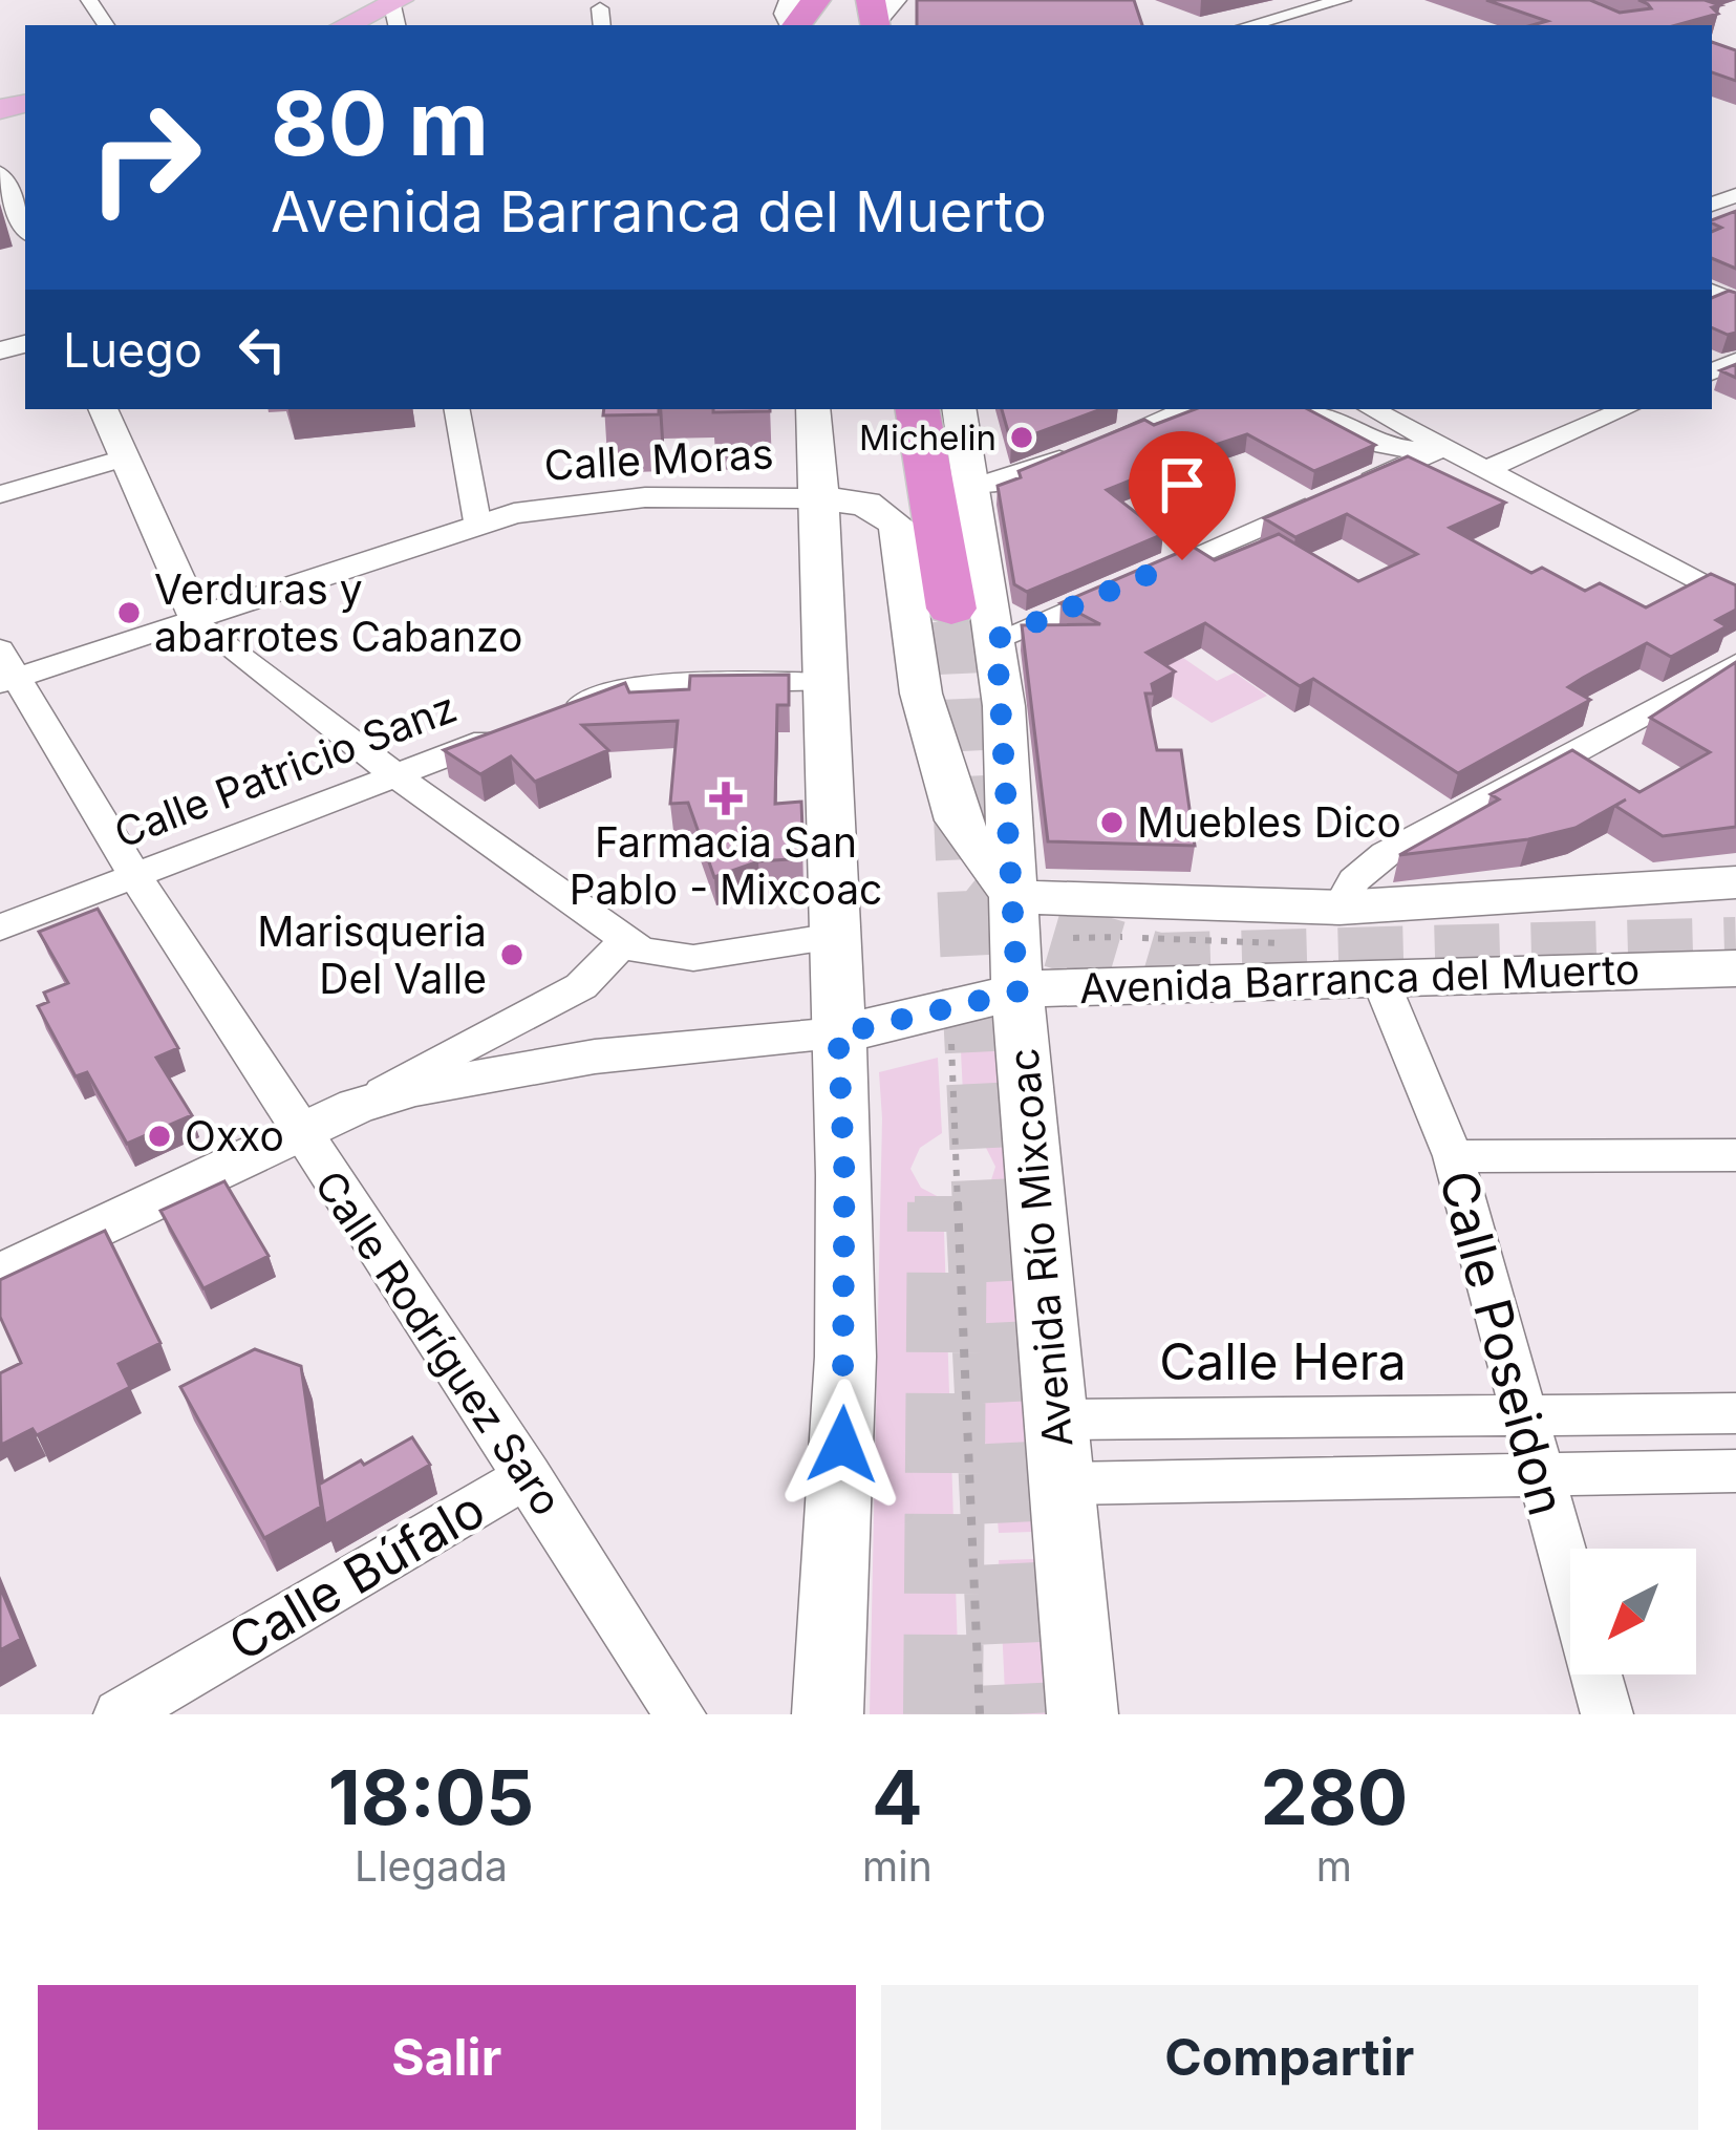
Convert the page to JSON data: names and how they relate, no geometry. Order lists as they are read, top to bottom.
{
  "streets": {
    "main road": ["Avenida Barranca del Muerto", "Avenida Río Mixcoac"],
    "street": [
      "Calle Moras",
      "Calle Patricio Sanz",
      "Calle Rodríguez Saro",
      "Calle Poseidon",
      "Calle Hera",
      "Calle Búfalo"
    ]
  },
  "crossings": [
    ["Calle Moras", "Calle Rodríguez Saro"],
    ["Calle Patricio Sanz", "Calle Rodríguez Saro"],
    ["Avenida Barranca del Muerto", "Avenida Río Mixcoac"],
    ["Avenida Barranca del Muerto", "Calle Poseidon"],
    ["Avenida Río Mixcoac", "Calle Hera"],
    ["Calle Rodríguez Saro", "Calle Búfalo"],
    ["Calle Poseidon", "Calle Hera"]
  ],
  "places": {
    "other": [
      "Michelin",
      "Verduras y abarrotes Cabanzo",
      "Muebles Dico",
      "Marisqueria Del Valle",
      "Oxxo"
    ],
    "health": ["Farmacia San Pablo - Mixcoac"]
  },
  "north": "bottom left",
  "page": {
    "turn": ["80 m", "Avenida Barranca del Muerto"],
    "then": "Luego",
    "eta": [
      "18:05",
      "Llegada",
      "4",
      "min",
      "280",
      "m"
    ],
    "buttons": ["Salir", "Compartir"]
  }
}
